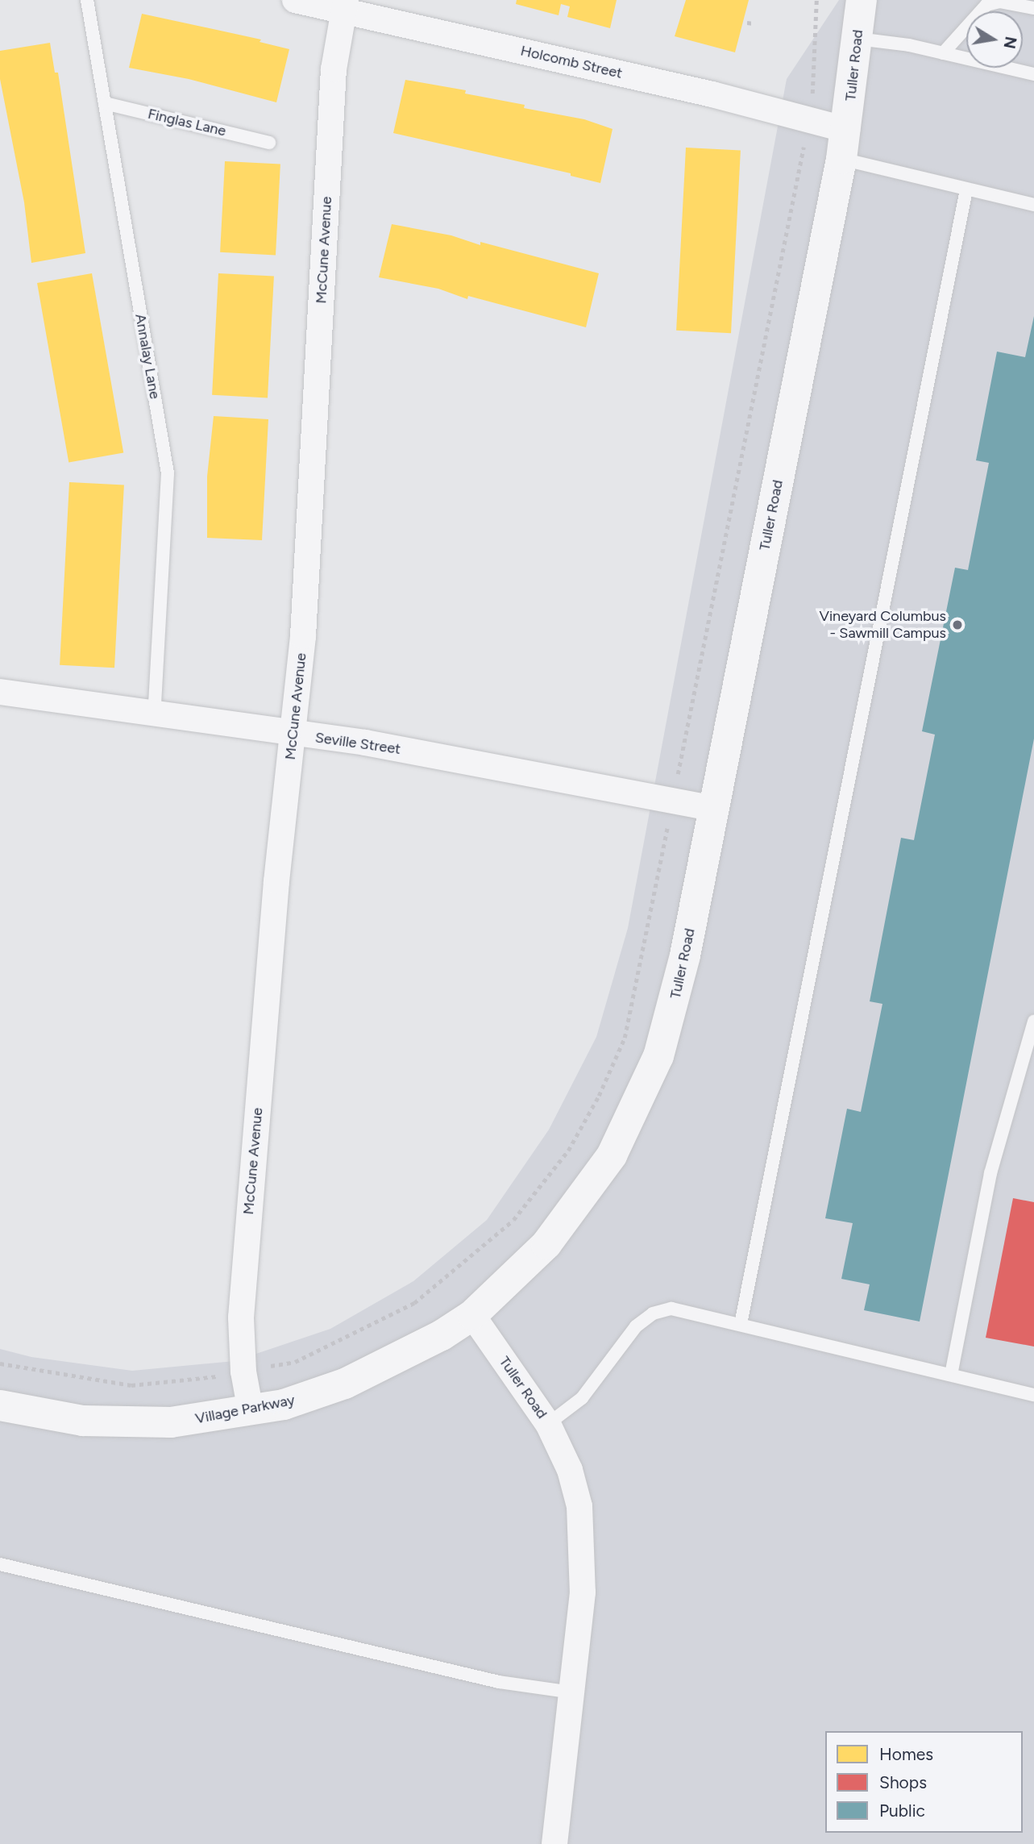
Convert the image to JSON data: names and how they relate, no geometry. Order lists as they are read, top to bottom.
{
  "streets": {
    "street": [
      "Holcomb Street",
      "Tuller Road",
      "McCune Avenue",
      "Seville Street",
      "Village Parkway"
    ],
    "lane": ["Finglas Lane", "Annalay Lane"]
  },
  "crossings": [
    ["Holcomb Street", "Tuller Road"],
    ["Holcomb Street", "McCune Avenue"],
    ["Tuller Road", "Seville Street"],
    ["Tuller Road", "Village Parkway"],
    ["Finglas Lane", "Annalay Lane"],
    ["McCune Avenue", "Seville Street"],
    ["McCune Avenue", "Village Parkway"],
    ["Annalay Lane", "Seville Street"]
  ],
  "places": ["Vineyard Columbus - Sawmill Campus"],
  "legend": ["Homes", "Shops", "Public"],
  "north": "right"
}
